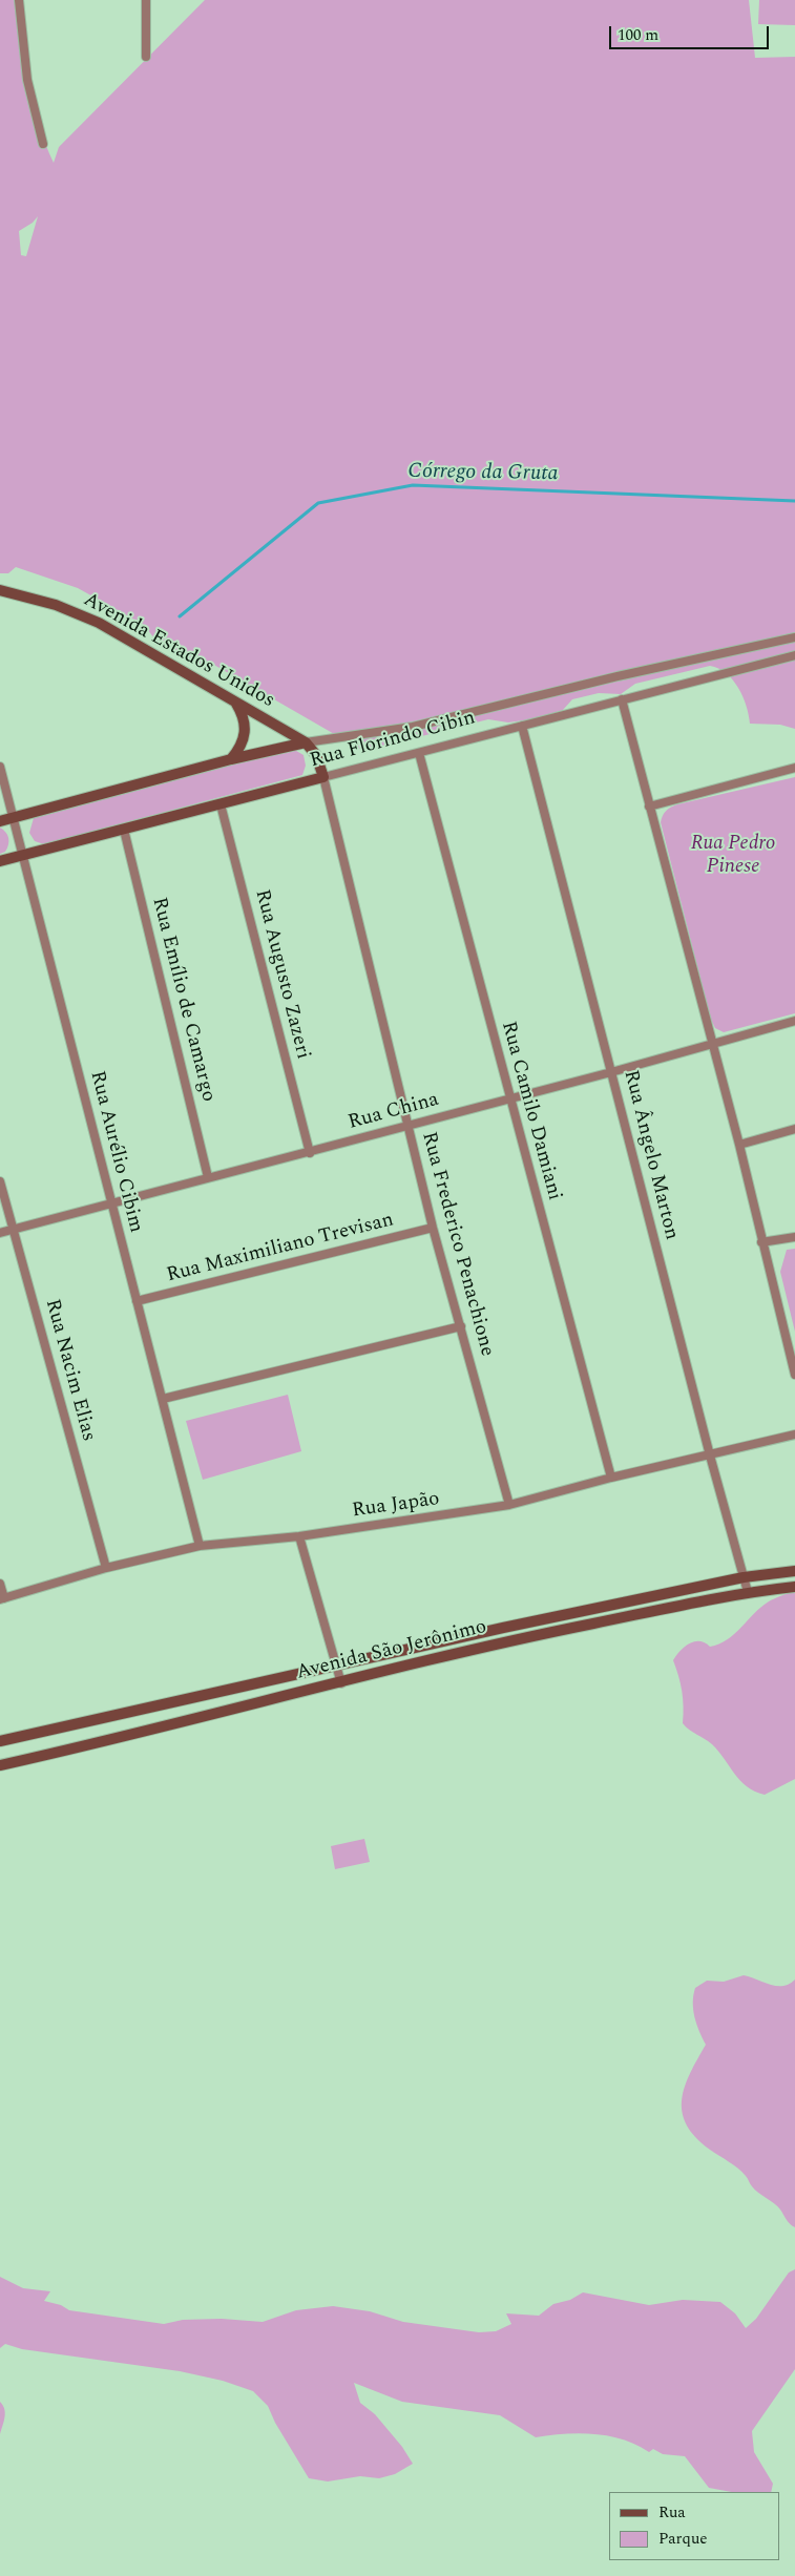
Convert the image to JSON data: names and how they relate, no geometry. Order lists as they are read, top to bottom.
{
  "streets": {
    "street": [
      "Avenida Estados Unidos",
      "Rua Florindo Cibin",
      "Rua Augusto Zazeri",
      "Rua Emílio de Camargo",
      "Rua Camilo Damiani",
      "Rua China",
      "Rua Aurélio Cibim",
      "Rua Ângelo Marton",
      "Rua Frederico Penachione",
      "Rua Maximiliano Trevisan",
      "Rua Nacim Elias",
      "Rua Japão",
      "Avenida São Jerônimo"
    ]
  },
  "crossings": [
    ["Avenida Estados Unidos", "Rua Florindo Cibin"],
    ["Rua Florindo Cibin", "Rua Augusto Zazeri"],
    ["Rua Florindo Cibin", "Rua Emílio de Camargo"],
    ["Rua Florindo Cibin", "Rua Camilo Damiani"],
    ["Rua Florindo Cibin", "Rua Aurélio Cibim"],
    ["Rua Florindo Cibin", "Rua Ângelo Marton"],
    ["Rua Florindo Cibin", "Rua Frederico Penachione"],
    ["Rua Augusto Zazeri", "Rua China"],
    ["Rua Emílio de Camargo", "Rua China"],
    ["Rua Camilo Damiani", "Rua China"],
    ["Rua Camilo Damiani", "Rua Japão"],
    ["Rua China", "Rua Aurélio Cibim"],
    ["Rua China", "Rua Ângelo Marton"],
    ["Rua China", "Rua Frederico Penachione"],
    ["Rua China", "Rua Nacim Elias"],
    ["Rua Aurélio Cibim", "Rua Maximiliano Trevisan"],
    ["Rua Aurélio Cibim", "Rua Japão"],
    ["Rua Ângelo Marton", "Rua Japão"],
    ["Rua Ângelo Marton", "Avenida São Jerônimo"],
    ["Rua Frederico Penachione", "Rua Maximiliano Trevisan"],
    ["Rua Frederico Penachione", "Rua Japão"],
    ["Rua Nacim Elias", "Rua Japão"]
  ],
  "water": ["Córrego da Gruta"],
  "parks": ["Rua Pedro Pinese"],
  "legend": ["Rua", "Parque"],
  "scale_bar": "100 m"
}
